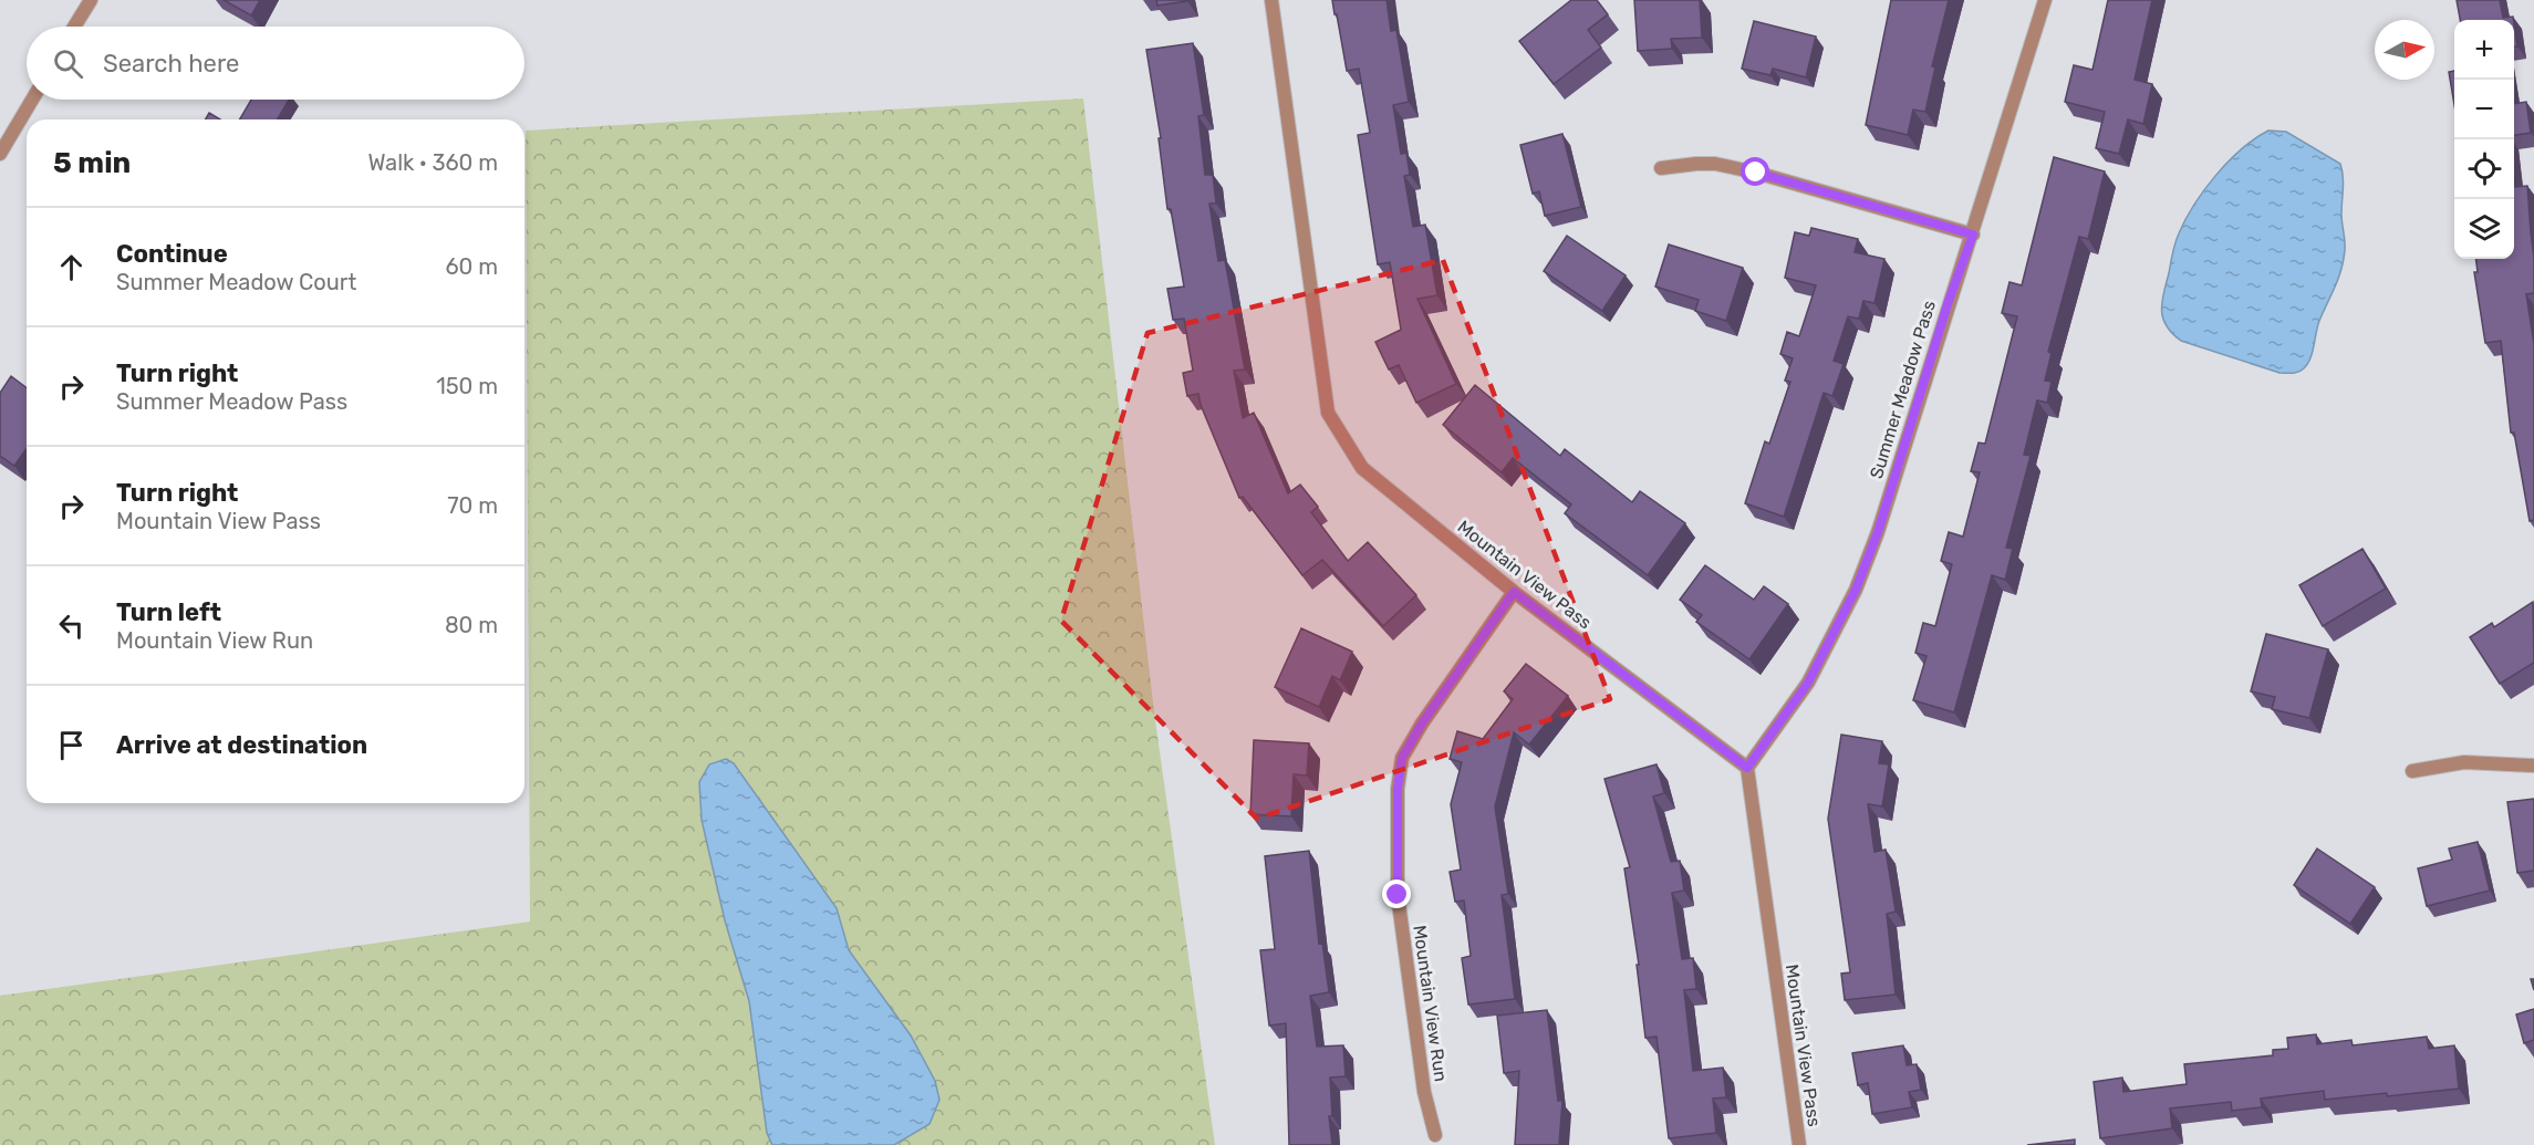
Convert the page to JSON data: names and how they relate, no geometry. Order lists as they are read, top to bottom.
{
  "streets": {
    "street": ["Summer Meadow Pass", "Mountain View Pass", "Mountain View Run"]
  },
  "crossings": [
    ["Summer Meadow Pass", "Mountain View Pass"],
    ["Mountain View Pass", "Mountain View Run"]
  ],
  "north": "right",
  "page": {
    "map_buttons": ["+", "−"],
    "search": "Search here",
    "heading": ["5 min", "Walk · 360 m"],
    "list": [
      ["Continue", "Summer Meadow Court", "60 m"],
      ["Turn right", "Summer Meadow Pass", "150 m"],
      ["Turn right", "Mountain View Pass", "70 m"],
      ["Turn left", "Mountain View Run", "80 m"],
      "Arrive at destination"
    ]
  }
}
